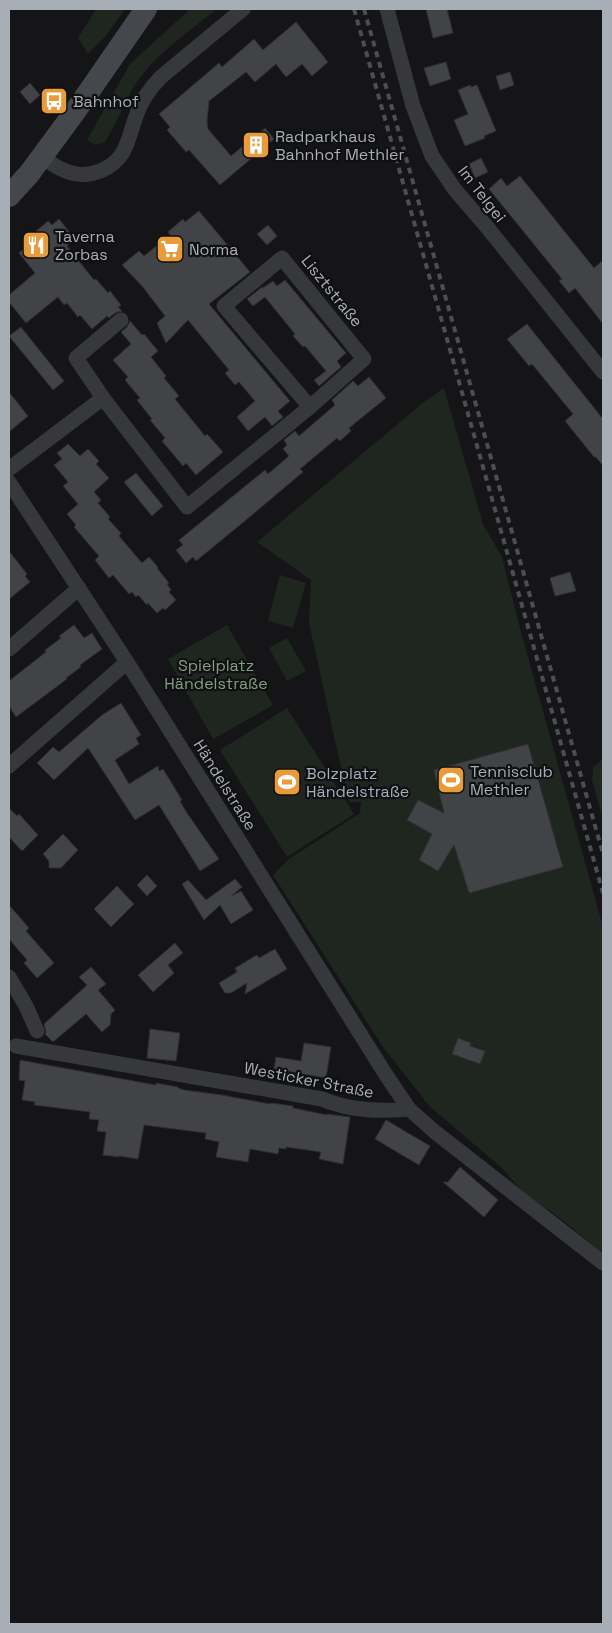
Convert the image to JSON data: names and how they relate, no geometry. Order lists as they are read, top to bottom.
{
  "streets": {
    "street": [
      "Im Telgei",
      "Lisztstraße",
      "Händelstraße",
      "Westicker Straße"
    ]
  },
  "crossings": [
    ["Händelstraße", "Westicker Straße"]
  ],
  "parks": ["Spielplatz Händelstraße"],
  "places": {
    "bus stop": ["Bahnhof"],
    "building": ["Radparkhaus Bahnhof Methler"],
    "restaurant": ["Taverna Zorbas"],
    "supermarket": ["Norma"],
    "sports": ["Tennisclub Methler", "Bolzplatz Händelstraße"]
  }
}
